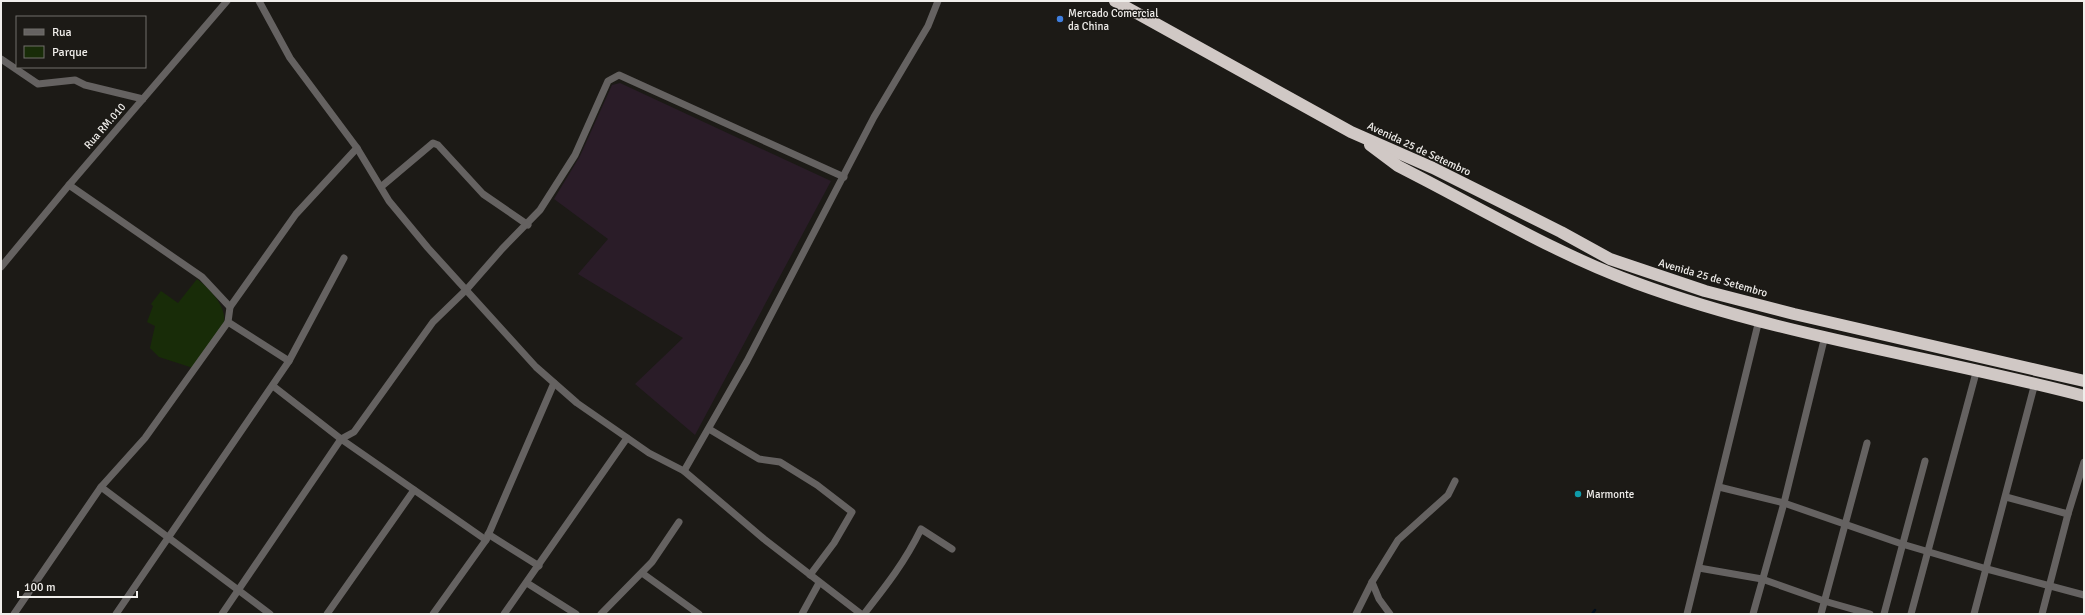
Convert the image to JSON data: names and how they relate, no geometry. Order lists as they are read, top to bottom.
{
  "streets": {
    "highway": ["Avenida 25 de Setembro"],
    "street": ["Rua RM.010"]
  },
  "places": ["Mercado Comercial da China", "Marmonte"],
  "legend": ["Rua", "Parque"],
  "scale_bar": "100 m"
}
